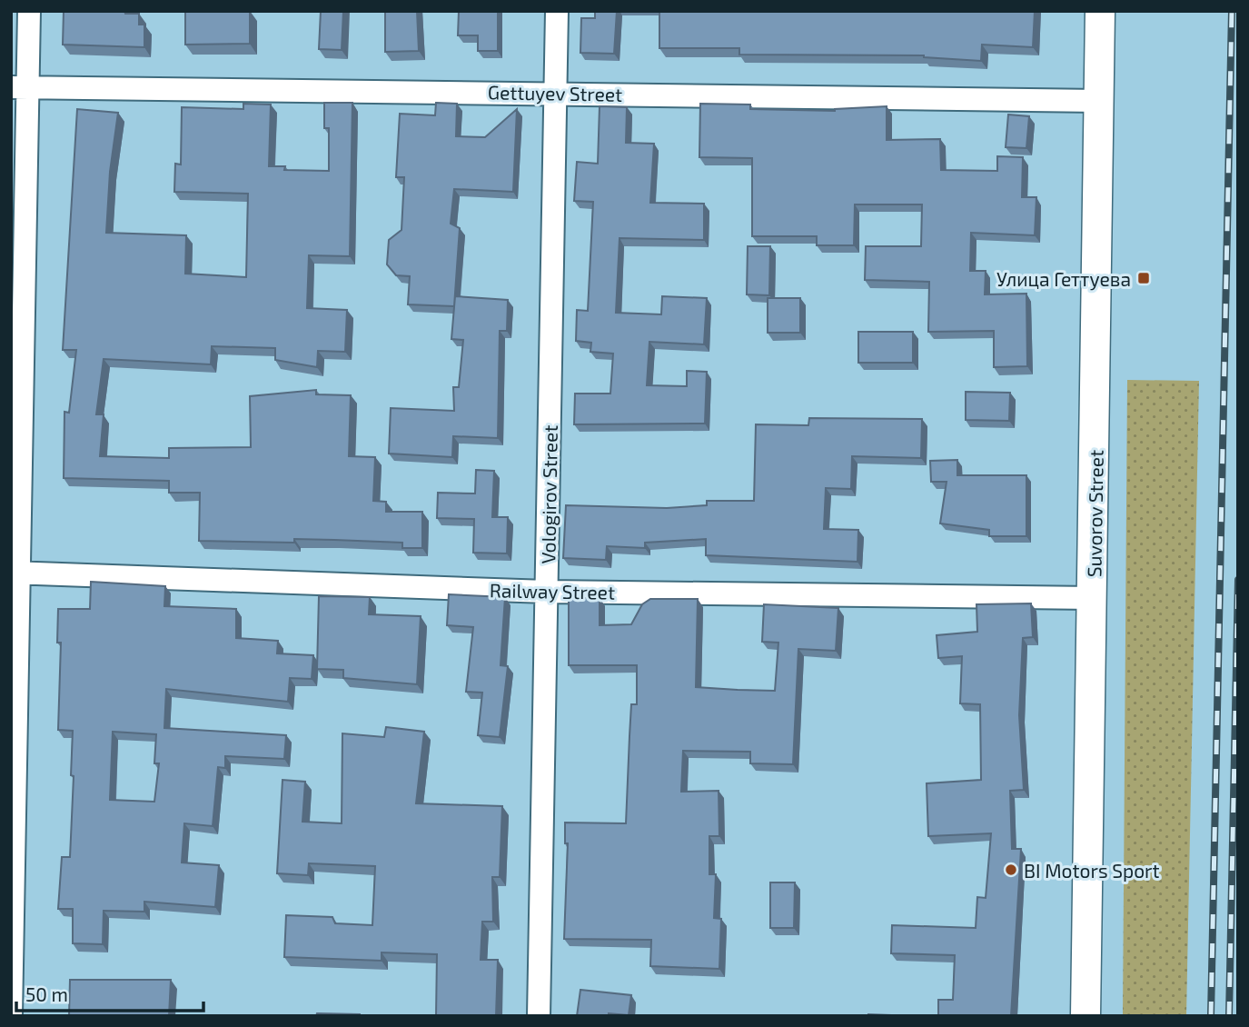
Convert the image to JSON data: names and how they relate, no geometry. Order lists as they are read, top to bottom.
{
  "streets": {
    "street": [
      "Gettuyev Street",
      "Vologirov Street",
      "Suvorov Street",
      "Railway Street"
    ]
  },
  "crossings": [
    ["Gettuyev Street", "Vologirov Street"],
    ["Gettuyev Street", "Suvorov Street"],
    ["Vologirov Street", "Railway Street"],
    ["Suvorov Street", "Railway Street"]
  ],
  "places": {
    "transit": ["Улица Геттуева"],
    "other": ["BI Motors Sport"]
  },
  "scale_bar": "50 m"
}
